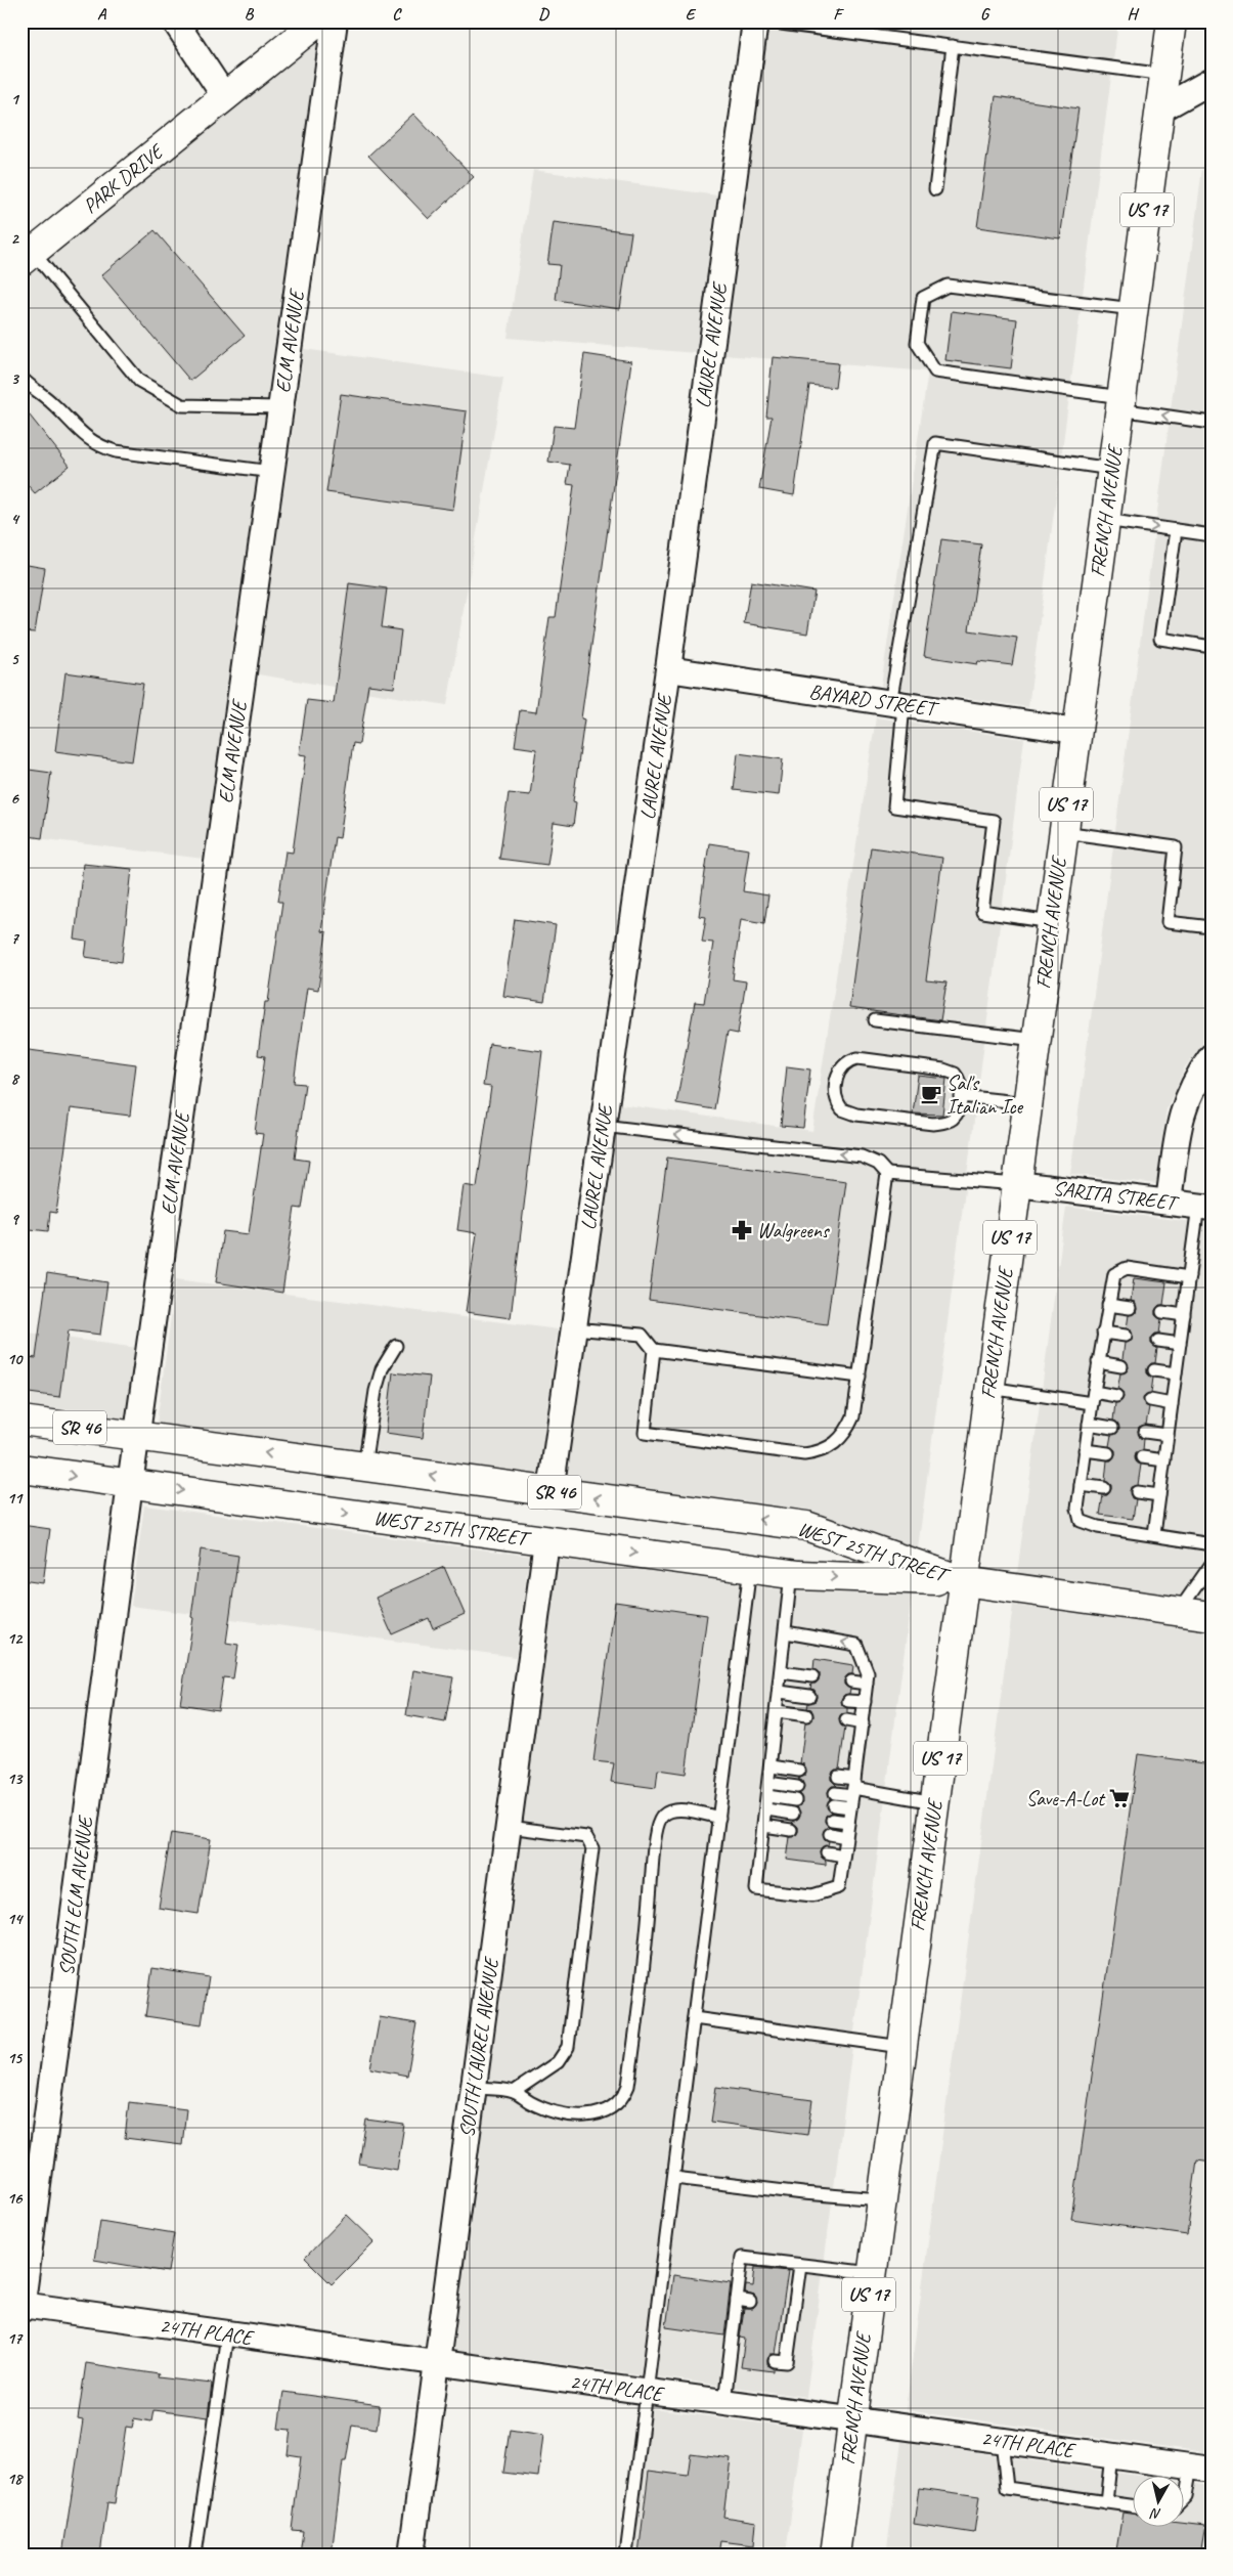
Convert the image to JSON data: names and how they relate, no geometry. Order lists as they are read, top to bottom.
{
  "streets": {
    "main road": [
      "PARK DRIVE",
      "US 17",
      "FRENCH AVENUE",
      "SR 46",
      "WEST 25TH STREET"
    ],
    "street": [
      "ELM AVENUE",
      "LAUREL AVENUE",
      "BAYARD STREET",
      "SARITA STREET",
      "SOUTH ELM AVENUE",
      "SOUTH LAUREL AVENUE",
      "24TH PLACE"
    ]
  },
  "crossings": [
    ["ELM AVENUE", "WEST 25TH STREET"],
    ["ELM AVENUE", "SOUTH ELM AVENUE"],
    ["LAUREL AVENUE", "BAYARD STREET"],
    ["LAUREL AVENUE", "WEST 25TH STREET"],
    ["FRENCH AVENUE", "BAYARD STREET"],
    ["FRENCH AVENUE", "SARITA STREET"],
    ["FRENCH AVENUE", "WEST 25TH STREET"],
    ["FRENCH AVENUE", "24TH PLACE"],
    ["WEST 25TH STREET", "SOUTH ELM AVENUE"],
    ["WEST 25TH STREET", "SOUTH LAUREL AVENUE"],
    ["SOUTH ELM AVENUE", "24TH PLACE"],
    ["SOUTH LAUREL AVENUE", "24TH PLACE"]
  ],
  "places": {
    "cafe": ["Sal's Italian Ice"],
    "pharmacy": ["Walgreens"],
    "supermarket": ["Save-A-Lot"]
  },
  "north": "bottom",
  "grid": {
    "columns": [
      "A",
      "B",
      "C",
      "D",
      "E",
      "F",
      "G",
      "H"
    ],
    "rows": [
      "1",
      "2",
      "3",
      "4",
      "5",
      "6",
      "7",
      "8",
      "9",
      "10",
      "11",
      "12",
      "13",
      "14",
      "15",
      "16",
      "17",
      "18"
    ]
  }
}
